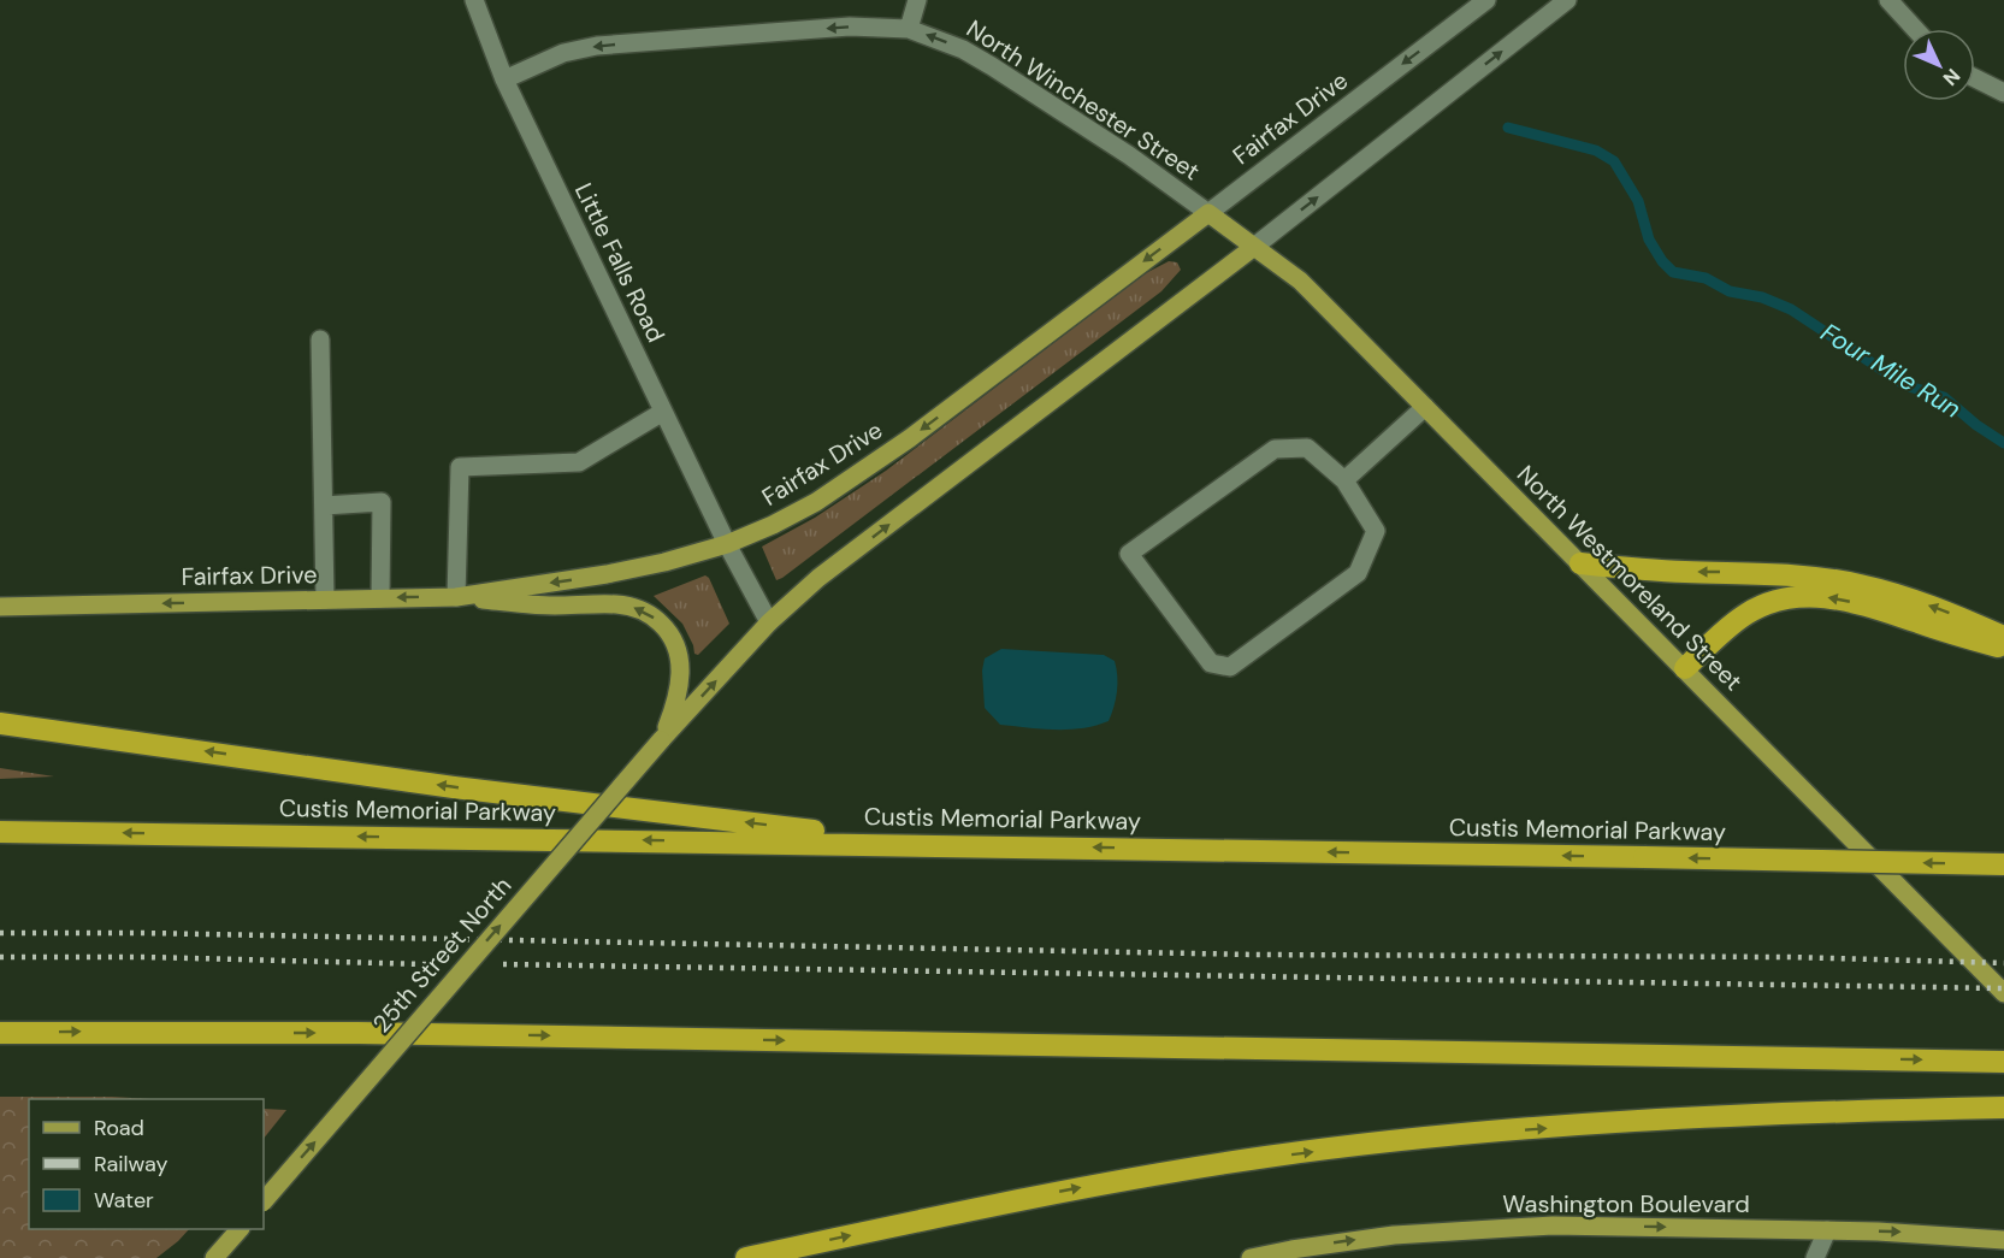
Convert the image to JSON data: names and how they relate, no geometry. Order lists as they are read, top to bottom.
{
  "streets": {
    "highway": ["Custis Memorial Parkway"],
    "main road": [
      "Fairfax Drive",
      "North Westmoreland Street",
      "25th Street North",
      "Washington Boulevard"
    ],
    "street": ["North Winchester Street", "Little Falls Road"]
  },
  "crossings": [
    ["North Winchester Street", "Fairfax Drive"],
    ["North Winchester Street", "Little Falls Road"],
    ["North Winchester Street", "North Westmoreland Street"],
    ["Fairfax Drive", "Little Falls Road"],
    ["Fairfax Drive", "North Westmoreland Street"]
  ],
  "one_way": [
    "North Winchester Street",
    "Fairfax Drive",
    "25th Street North",
    "Washington Boulevard"
  ],
  "water": ["Four Mile Run"],
  "legend": ["Road", "Railway", "Water"],
  "north": "bottom right"
}
